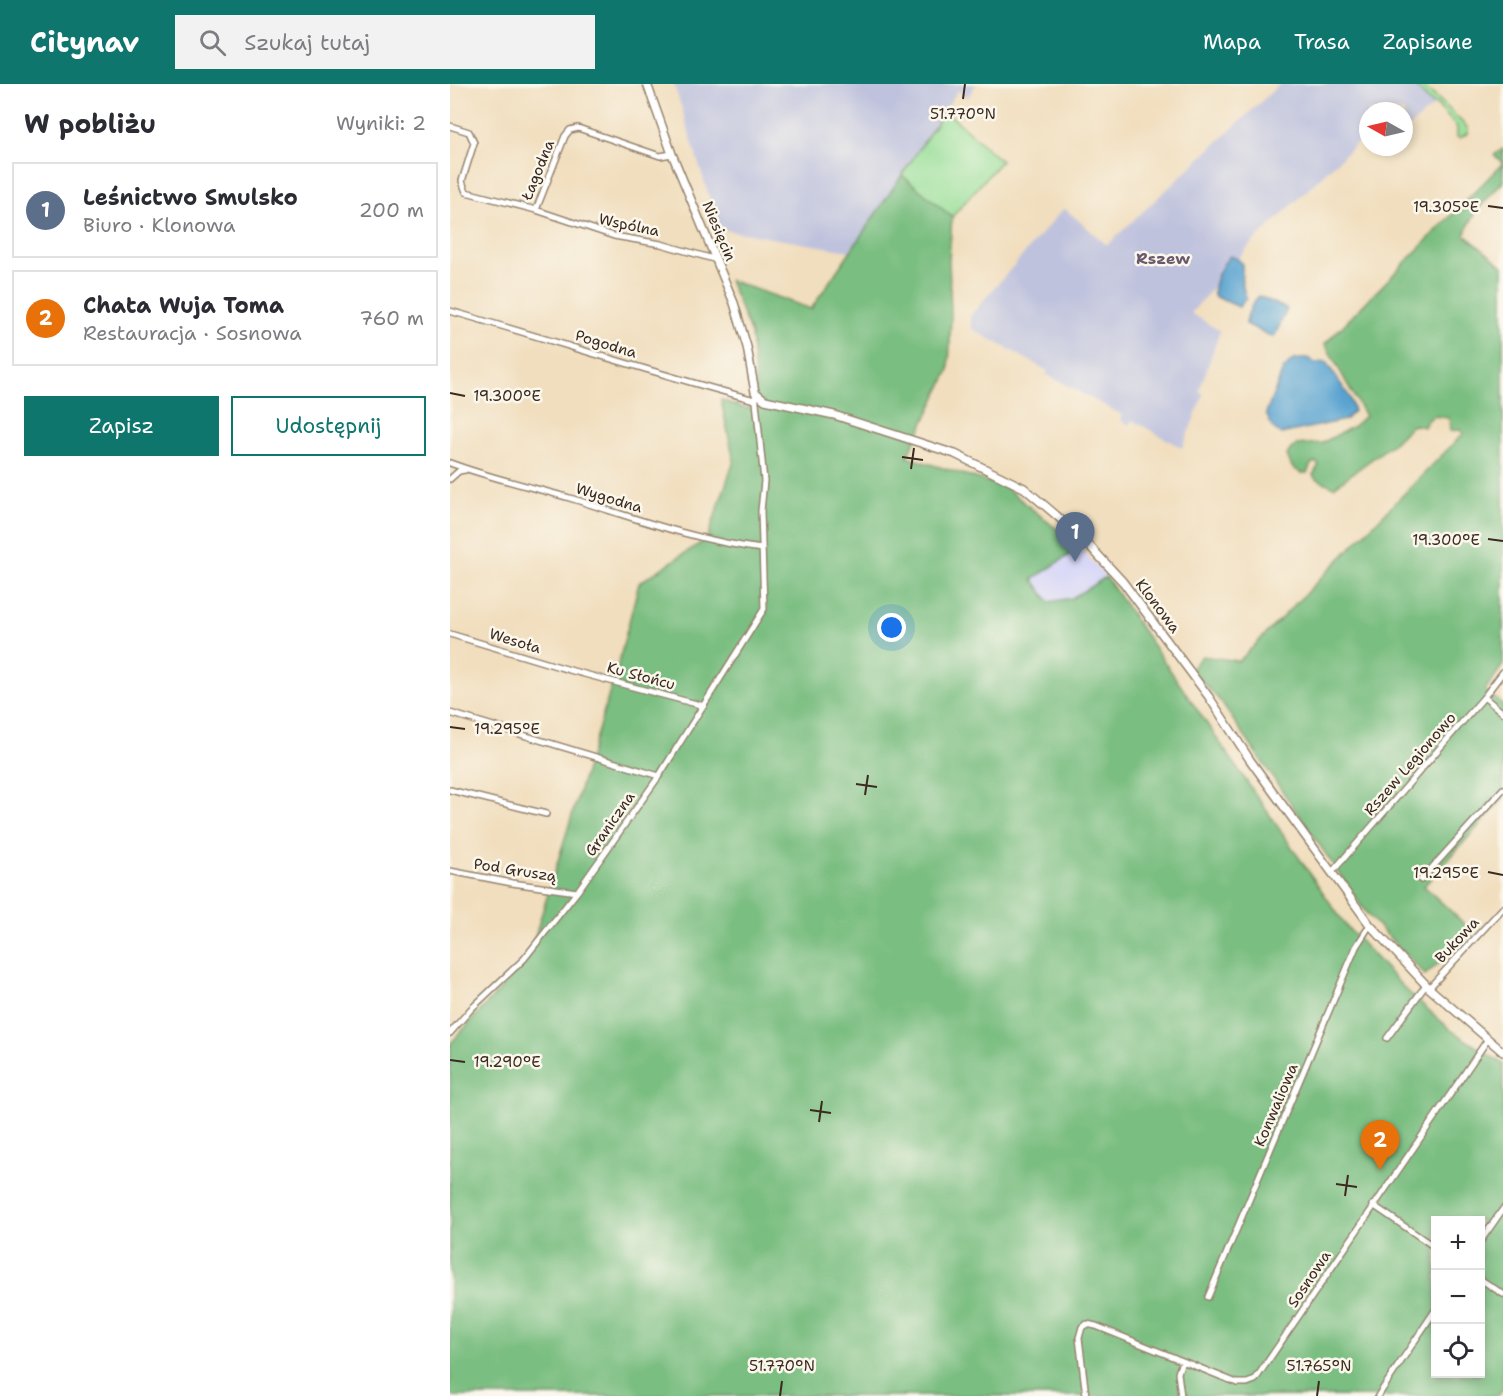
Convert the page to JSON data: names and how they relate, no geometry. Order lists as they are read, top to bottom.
{
  "streets": {
    "street": [
      "Łagodna",
      "Wspólna",
      "Niesięcin",
      "Pogodna",
      "Wygodna",
      "Klonowa",
      "Wesoła",
      "Ku Słońcu",
      "Rszew Legionowo",
      "Graniczna",
      "Pod Gruszą",
      "Bukowa",
      "Konwaliowa",
      "Sosnowa"
    ]
  },
  "crossings": [
    ["Łagodna", "Wspólna"],
    ["Łagodna", "Niesięcin"],
    ["Wspólna", "Niesięcin"],
    ["Niesięcin", "Pogodna"],
    ["Niesięcin", "Klonowa"],
    ["Pogodna", "Klonowa"],
    ["Wygodna", "Graniczna"],
    ["Klonowa", "Rszew Legionowo"],
    ["Klonowa", "Bukowa"],
    ["Klonowa", "Konwaliowa"],
    ["Klonowa", "Sosnowa"],
    ["Wesoła", "Ku Słońcu"],
    ["Ku Słońcu", "Graniczna"],
    ["Graniczna", "Pod Gruszą"]
  ],
  "districts": ["Rszew"],
  "north": "left",
  "page": {
    "header": "Citynav",
    "search": "Szukaj tutaj",
    "nav": ["Mapa", "Trasa", "Zapisane"],
    "heading": ["W pobliżu", "Wyniki: 2"],
    "list": [
      {
        "mark": "1",
        "name": "Leśnictwo Smulsko",
        "note": "Biuro · Klonowa",
        "value": "200 m"
      },
      {
        "mark": "2",
        "name": "Chata Wuja Toma",
        "note": "Restauracja · Sosnowa",
        "value": "760 m"
      }
    ],
    "buttons": ["Zapisz", "Udostępnij"],
    "pins": ["1", "2"],
    "map_buttons": ["+", "−"]
  },
  "coordinates": [
    "51.770°N",
    "19.305°E",
    "19.300°E",
    "19.295°E",
    "19.290°E",
    "51.765°N"
  ]
}
